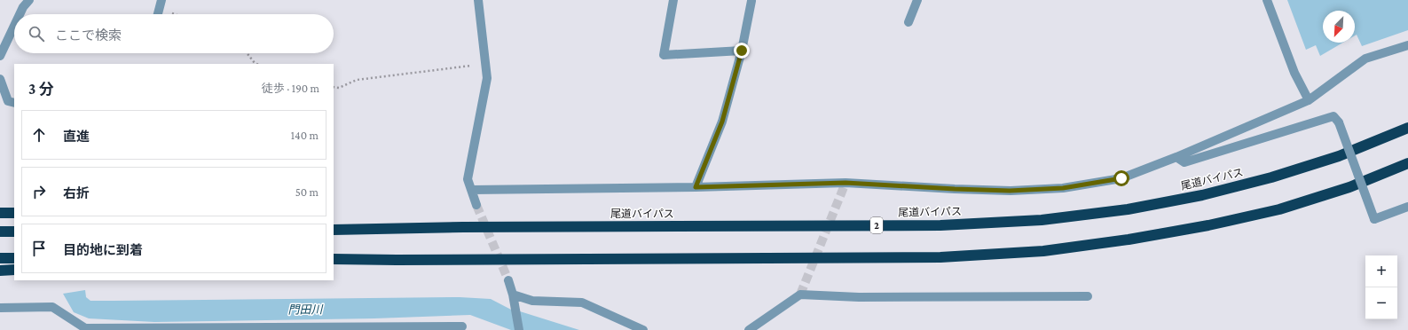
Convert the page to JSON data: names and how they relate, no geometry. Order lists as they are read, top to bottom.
{
  "streets": {
    "highway": ["尾道バイパス", "2"]
  },
  "water": ["門田川"],
  "north": "bottom left",
  "page": {
    "search": "ここで検索",
    "heading": ["3 分", "徒歩 · 190 m"],
    "list": [
      ["直進", "140 m"],
      ["右折", "50 m"],
      "目的地に到着"
    ],
    "map_buttons": ["+", "−"]
  }
}
